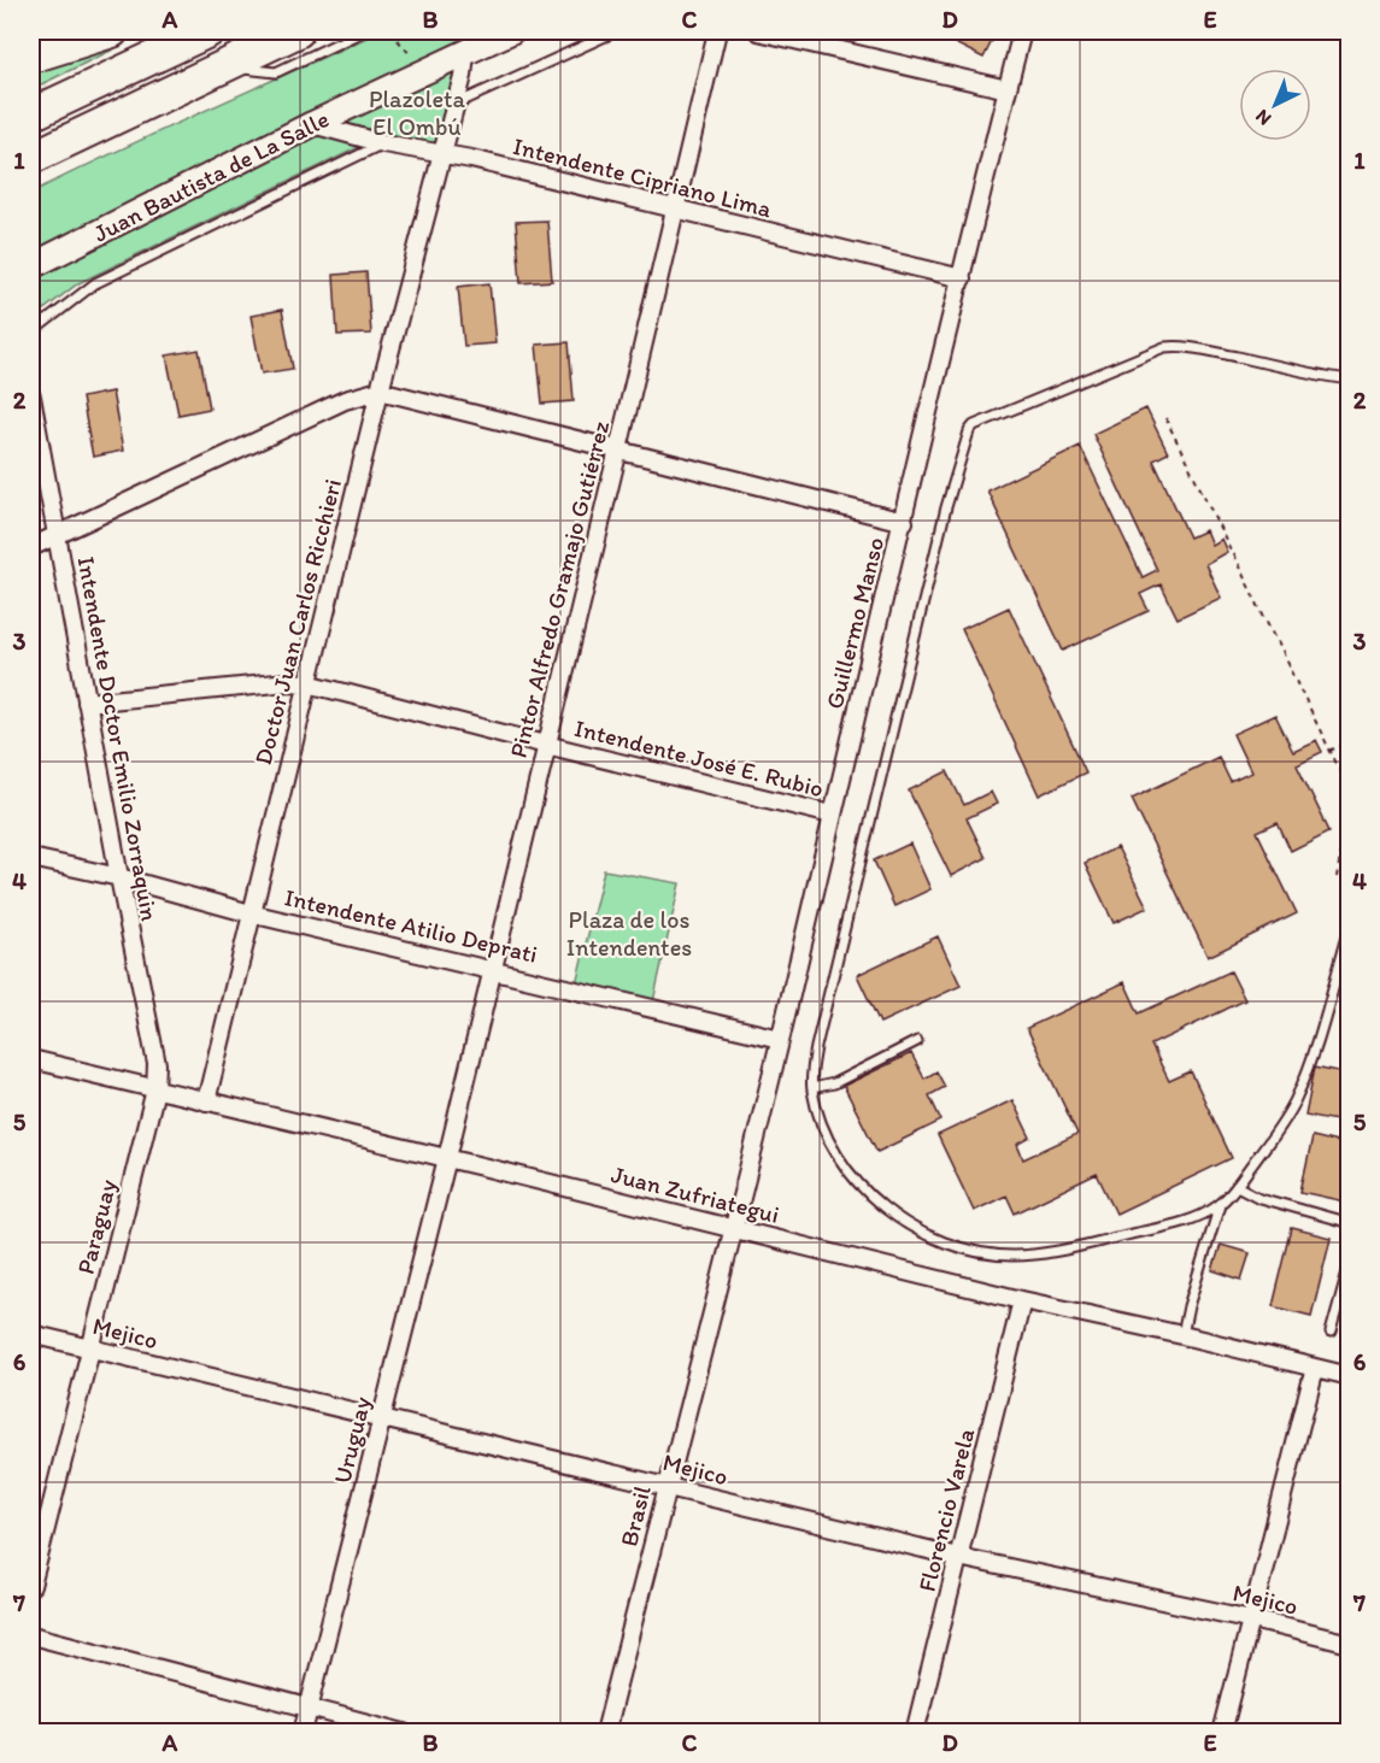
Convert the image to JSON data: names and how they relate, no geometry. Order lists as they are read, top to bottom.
{
  "streets": {
    "street": [
      "Juan Bautista de La Salle",
      "Intendente Cipriano Lima",
      "Pintor Alfredo Gramajo Gutiérrez",
      "Doctor Juan Carlos Ricchieri",
      "Guillermo Manso",
      "Intendente Doctor Emilio Zorraquin",
      "Intendente José E. Rubio",
      "Intendente Atilio Deprati",
      "Juan Zufriategui",
      "Paraguay",
      "Mejico",
      "Uruguay",
      "Florencio Varela",
      "Brasil"
    ]
  },
  "crossings": [
    ["Juan Bautista de La Salle", "Intendente Cipriano Lima"],
    ["Juan Bautista de La Salle", "Doctor Juan Carlos Ricchieri"],
    ["Intendente Cipriano Lima", "Pintor Alfredo Gramajo Gutiérrez"],
    ["Intendente Cipriano Lima", "Doctor Juan Carlos Ricchieri"],
    ["Intendente Cipriano Lima", "Guillermo Manso"],
    ["Pintor Alfredo Gramajo Gutiérrez", "Intendente José E. Rubio"],
    ["Pintor Alfredo Gramajo Gutiérrez", "Intendente Atilio Deprati"],
    ["Pintor Alfredo Gramajo Gutiérrez", "Juan Zufriategui"],
    ["Pintor Alfredo Gramajo Gutiérrez", "Uruguay"],
    ["Doctor Juan Carlos Ricchieri", "Intendente José E. Rubio"],
    ["Doctor Juan Carlos Ricchieri", "Intendente Atilio Deprati"],
    ["Doctor Juan Carlos Ricchieri", "Juan Zufriategui"],
    ["Guillermo Manso", "Intendente José E. Rubio"],
    ["Guillermo Manso", "Intendente Atilio Deprati"],
    ["Guillermo Manso", "Juan Zufriategui"],
    ["Guillermo Manso", "Brasil"],
    ["Intendente Doctor Emilio Zorraquin", "Intendente José E. Rubio"],
    ["Intendente Doctor Emilio Zorraquin", "Intendente Atilio Deprati"],
    ["Intendente Doctor Emilio Zorraquin", "Juan Zufriategui"],
    ["Intendente Doctor Emilio Zorraquin", "Paraguay"],
    ["Juan Zufriategui", "Paraguay"],
    ["Juan Zufriategui", "Uruguay"],
    ["Juan Zufriategui", "Florencio Varela"],
    ["Juan Zufriategui", "Brasil"],
    ["Paraguay", "Mejico"],
    ["Mejico", "Uruguay"],
    ["Mejico", "Florencio Varela"],
    ["Mejico", "Brasil"]
  ],
  "parks": ["Plazoleta El Ombú", "Plaza de los Intendentes"],
  "north": "bottom left",
  "grid": {
    "columns": [
      "A",
      "B",
      "C",
      "D",
      "E"
    ],
    "rows": [
      "1",
      "2",
      "3",
      "4",
      "5",
      "6",
      "7"
    ]
  }
}
